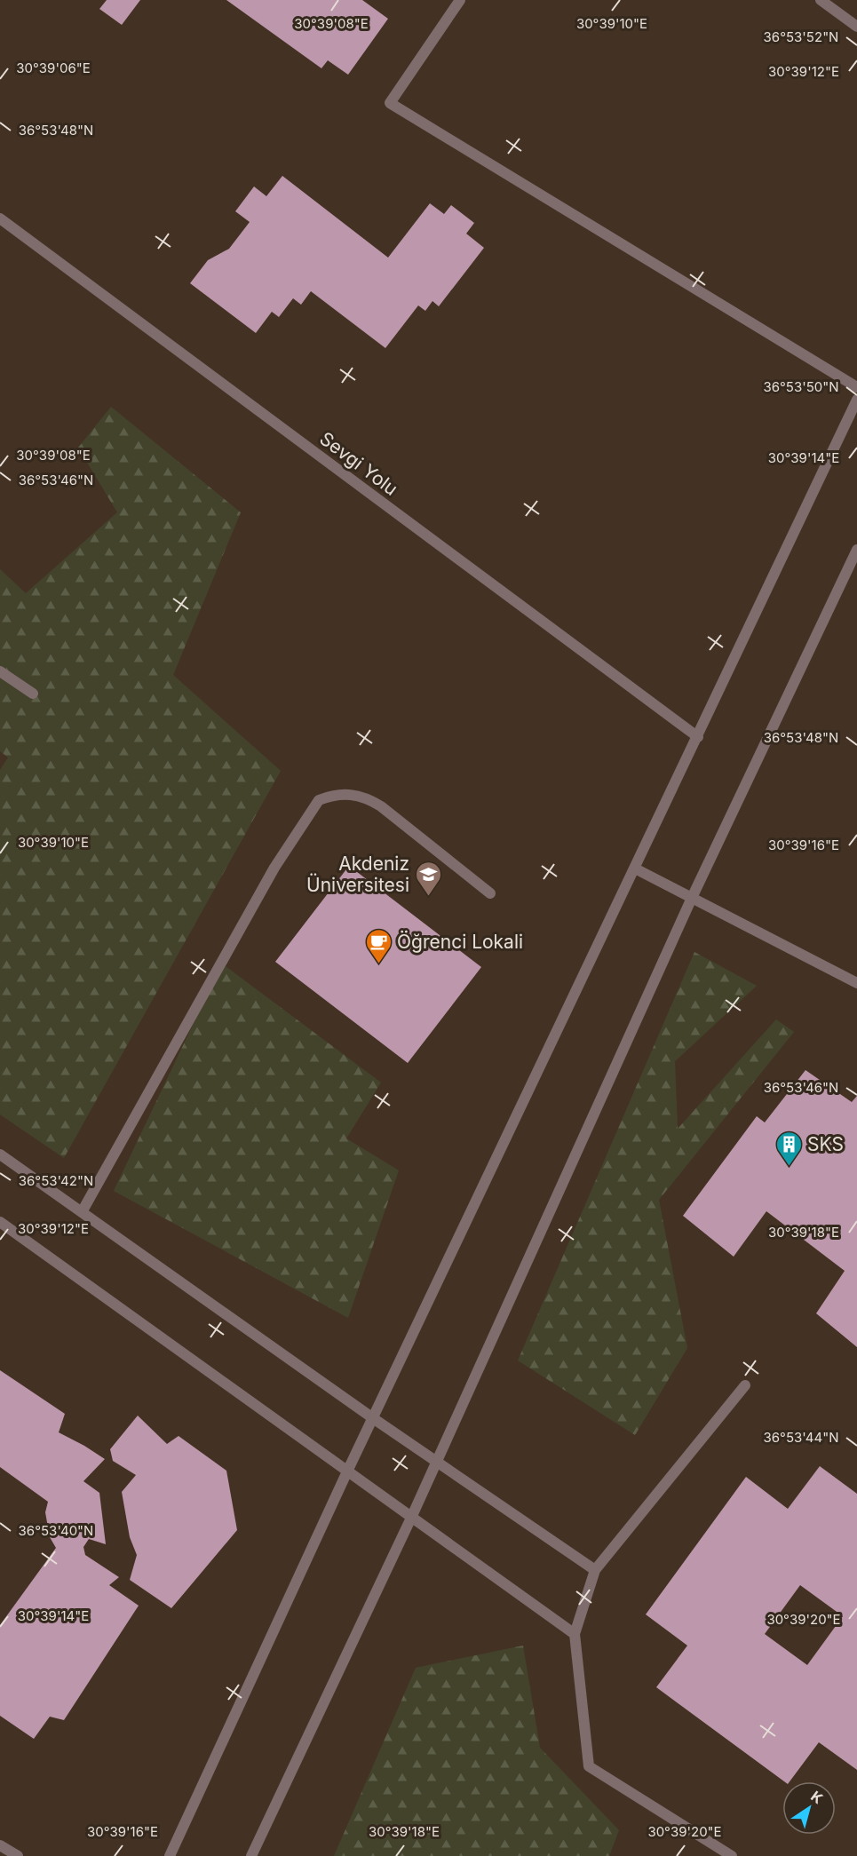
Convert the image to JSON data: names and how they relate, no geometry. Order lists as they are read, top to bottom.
{
  "streets": {
    "street": ["Sevgi Yolu"]
  },
  "places": {
    "school or university": ["Akdeniz Üniversitesi"],
    "cafe": ["Öğrenci Lokali"],
    "building": ["SKS"]
  },
  "north": "top right",
  "coordinates": [
    "30°39'08\"E",
    "30°39'10\"E",
    "36°53'52\"N",
    "30°39'06\"E",
    "30°39'12\"E",
    "36°53'48\"N",
    "36°53'50\"N",
    "30°39'14\"E",
    "36°53'46\"N",
    "30°39'16\"E",
    "36°53'42\"N",
    "30°39'18\"E",
    "36°53'44\"N",
    "36°53'40\"N",
    "30°39'20\"E"
  ]
}
